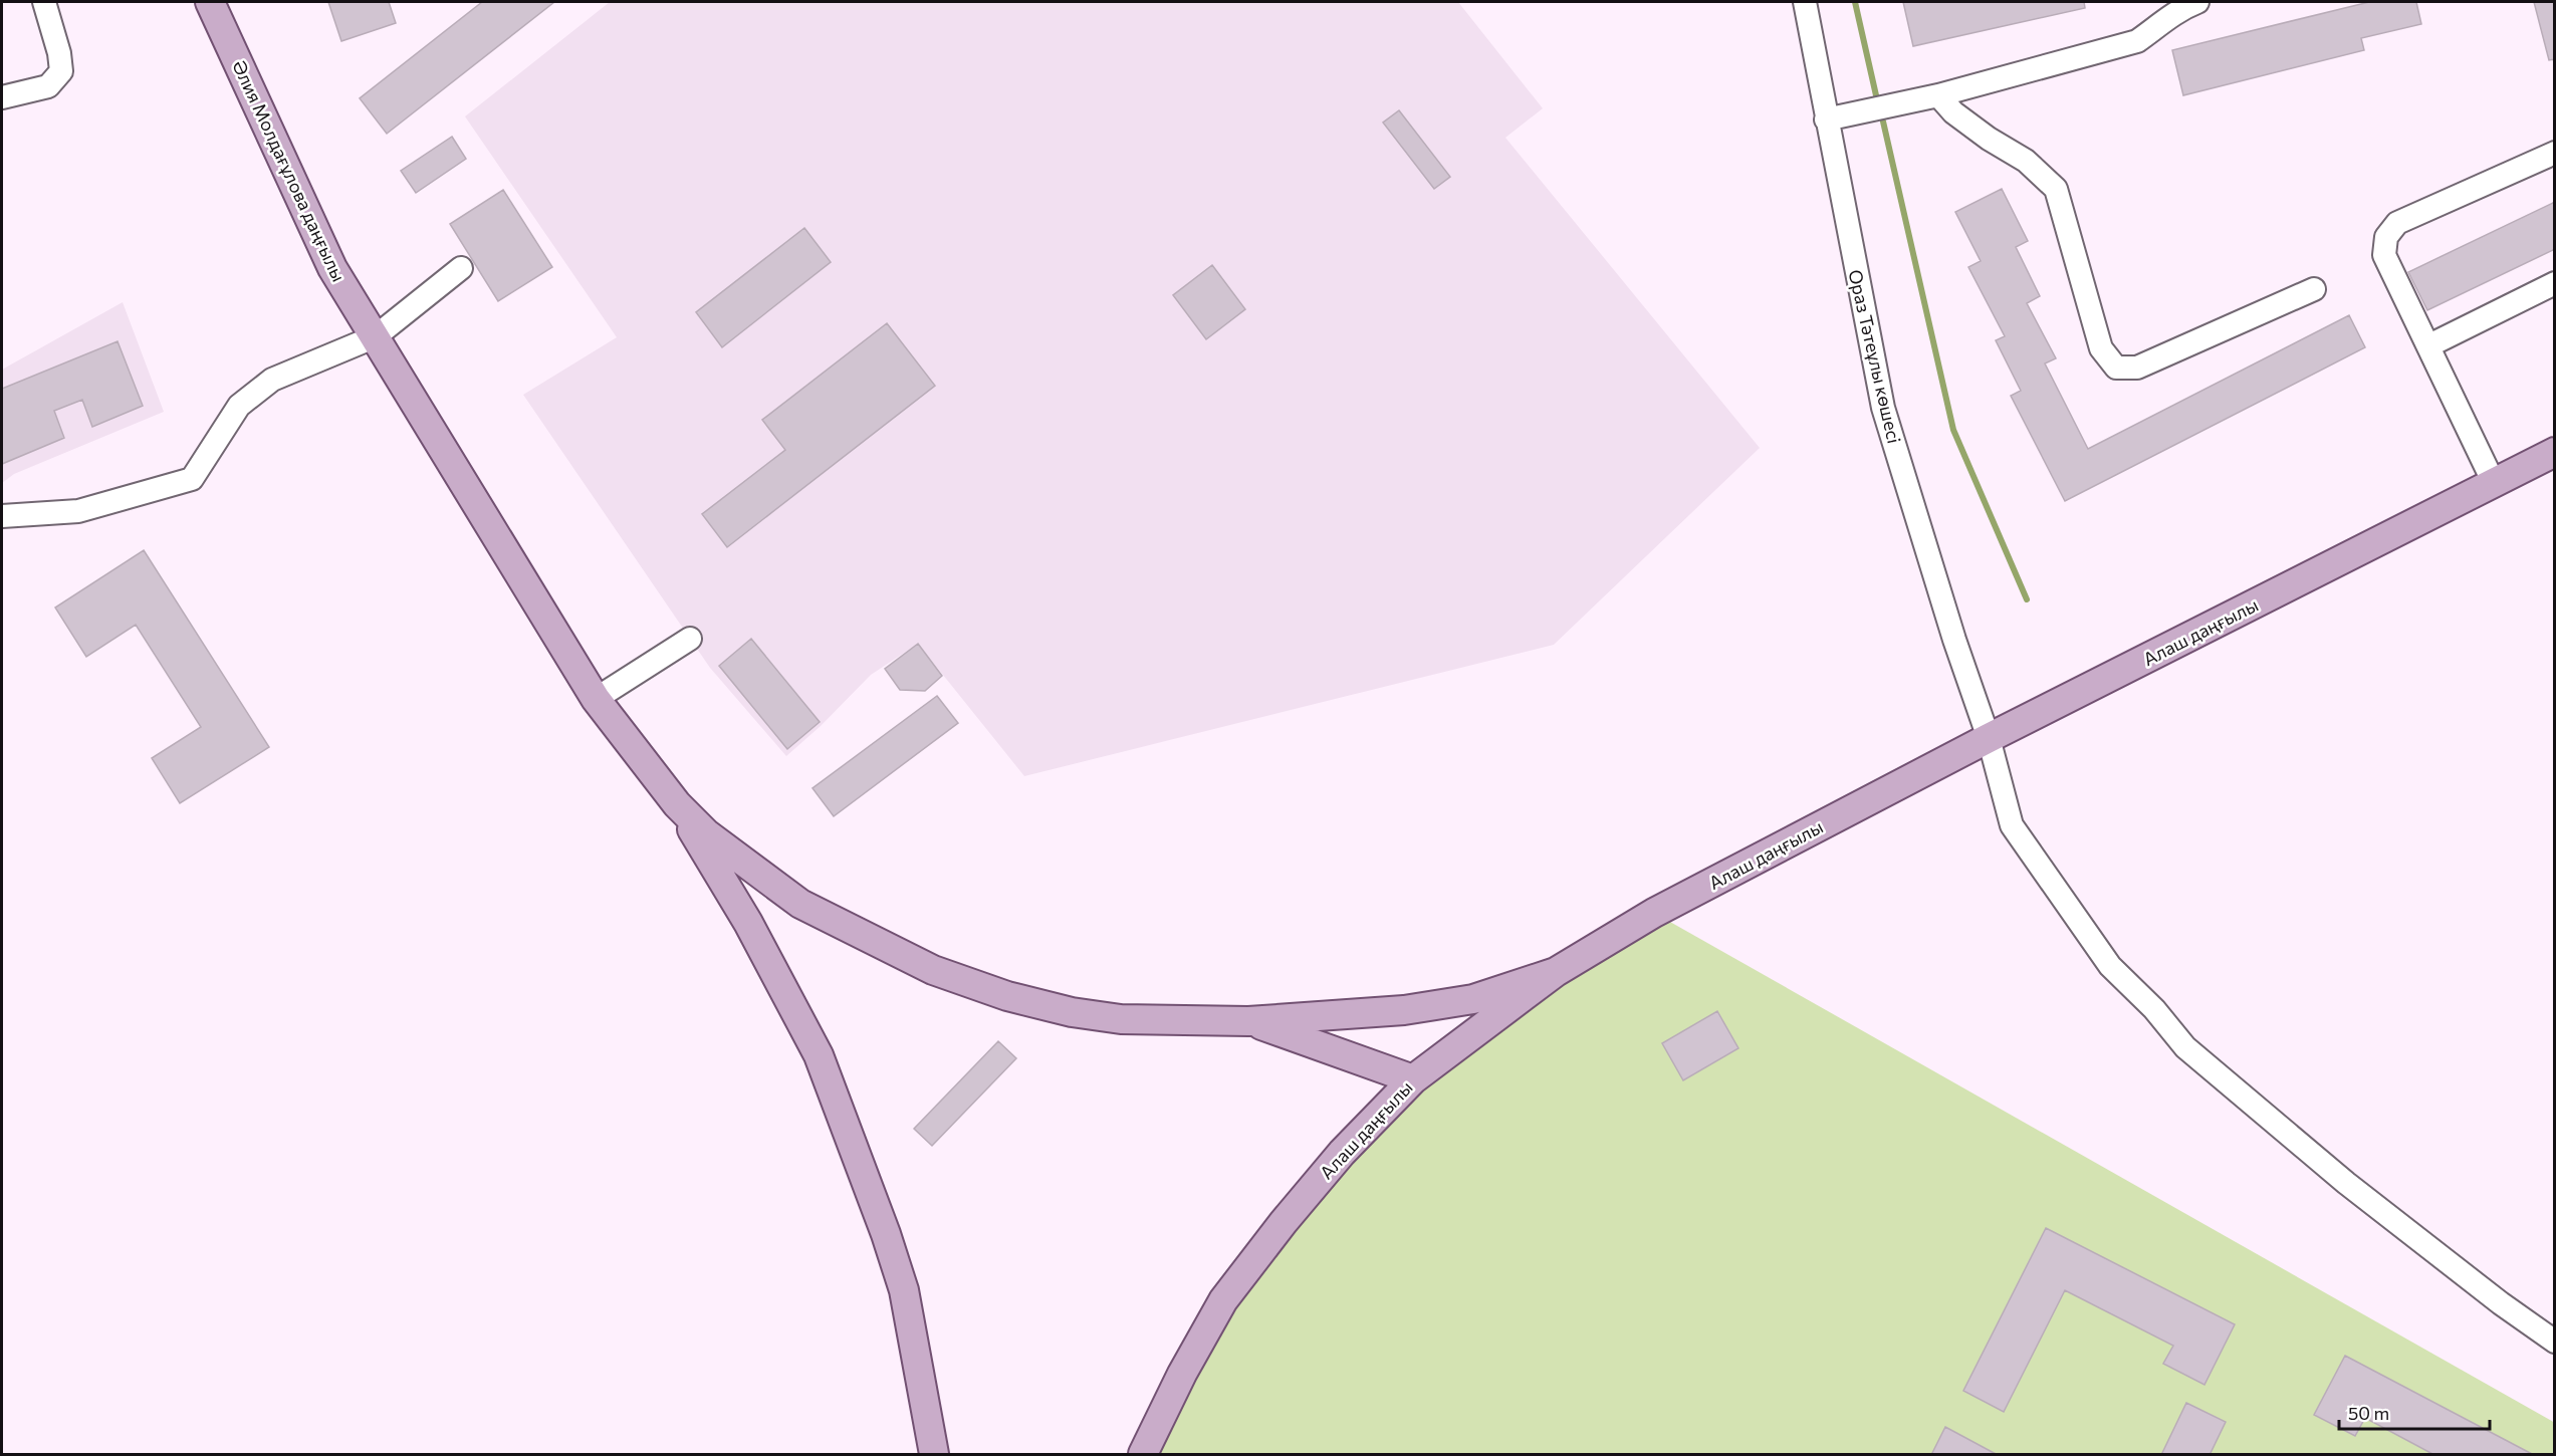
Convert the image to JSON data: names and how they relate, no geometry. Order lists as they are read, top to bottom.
{
  "streets": {
    "main road": ["Әлия Молдағұлова даңғылы", "Алаш даңғылы"],
    "street": ["Ораз Тәтеұлы көшесі"]
  },
  "crossings": [
    ["Ораз Тәтеұлы көшесі", "Алаш даңғылы"]
  ],
  "scale_bar": "50 m"
}
